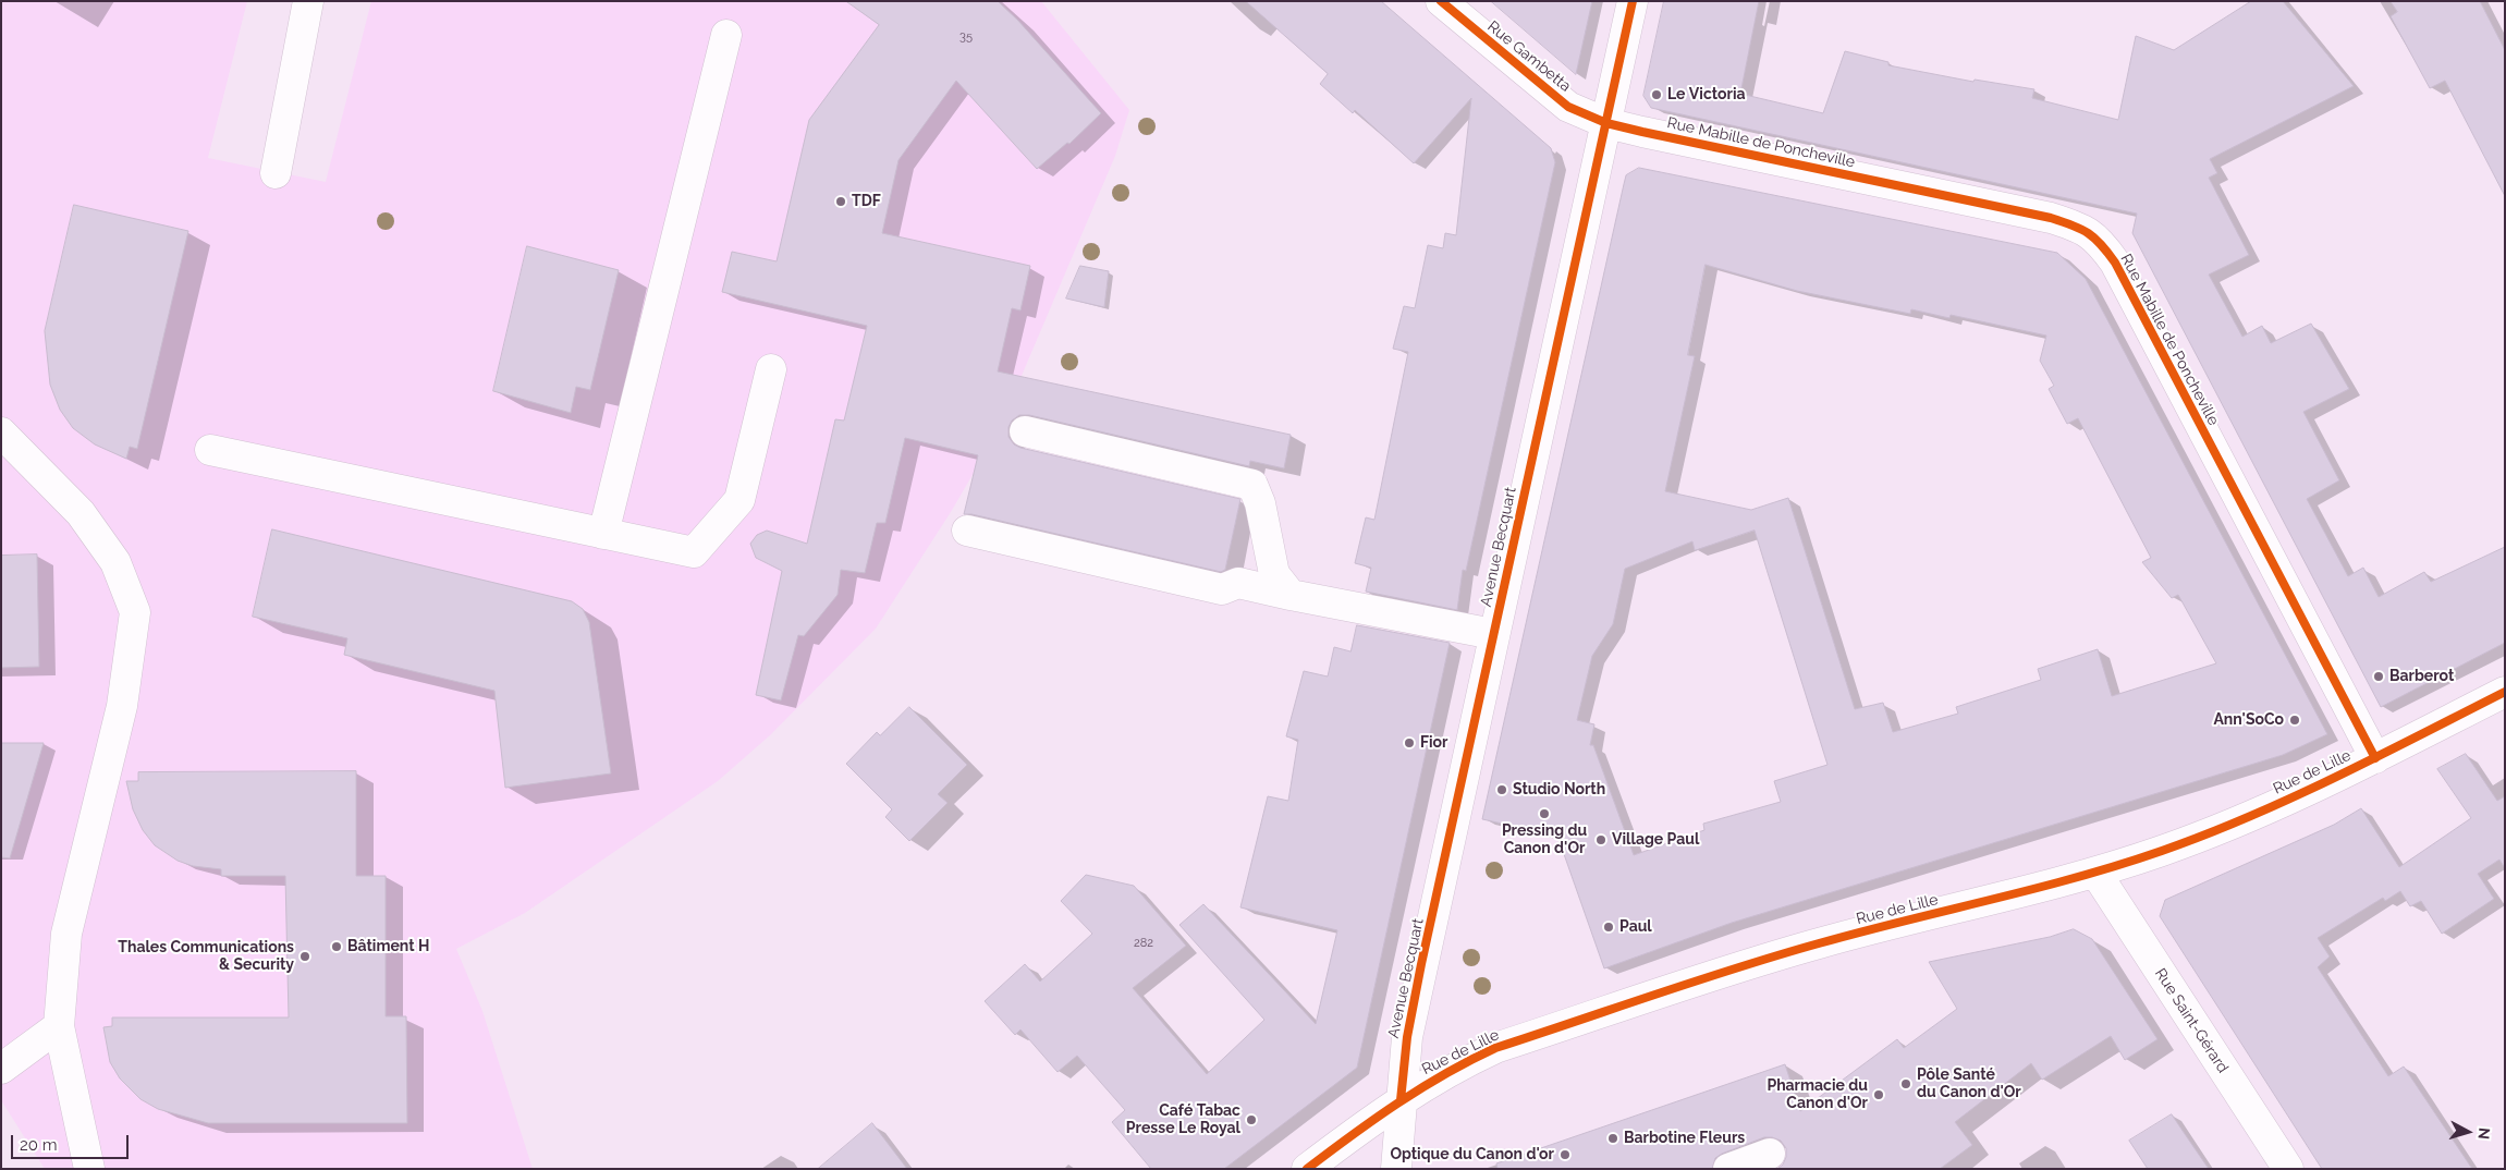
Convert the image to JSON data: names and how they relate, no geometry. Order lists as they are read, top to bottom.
{
  "streets": {
    "street": [
      "Rue Gambetta",
      "Rue Mabille de Poncheville",
      "Avenue Becquart",
      "Rue de Lille",
      "Rue Saint-Gérard"
    ]
  },
  "crossings": [
    ["Rue Gambetta", "Rue Mabille de Poncheville"],
    ["Rue Gambetta", "Avenue Becquart"],
    ["Rue Mabille de Poncheville", "Avenue Becquart"],
    ["Rue Mabille de Poncheville", "Rue de Lille"],
    ["Avenue Becquart", "Rue de Lille"],
    ["Rue de Lille", "Rue Saint-Gérard"]
  ],
  "places": [
    "Le Victoria",
    "TDF",
    "Barberot",
    "Ann'SoCo",
    "Fior",
    "Studio North",
    "Pressing du Canon d'Or",
    "Village Paul",
    "Paul",
    "Bâtiment H",
    "Thales Communications & Security",
    "Pôle Santé du Canon d'Or",
    "Pharmacie du Canon d'Or",
    "Café Tabac Presse Le Royal",
    "Barbotine Fleurs",
    "Optique du Canon d'or"
  ],
  "house_numbers": ["35", "282"],
  "scale_bar": "20 m",
  "north": "right"
}
